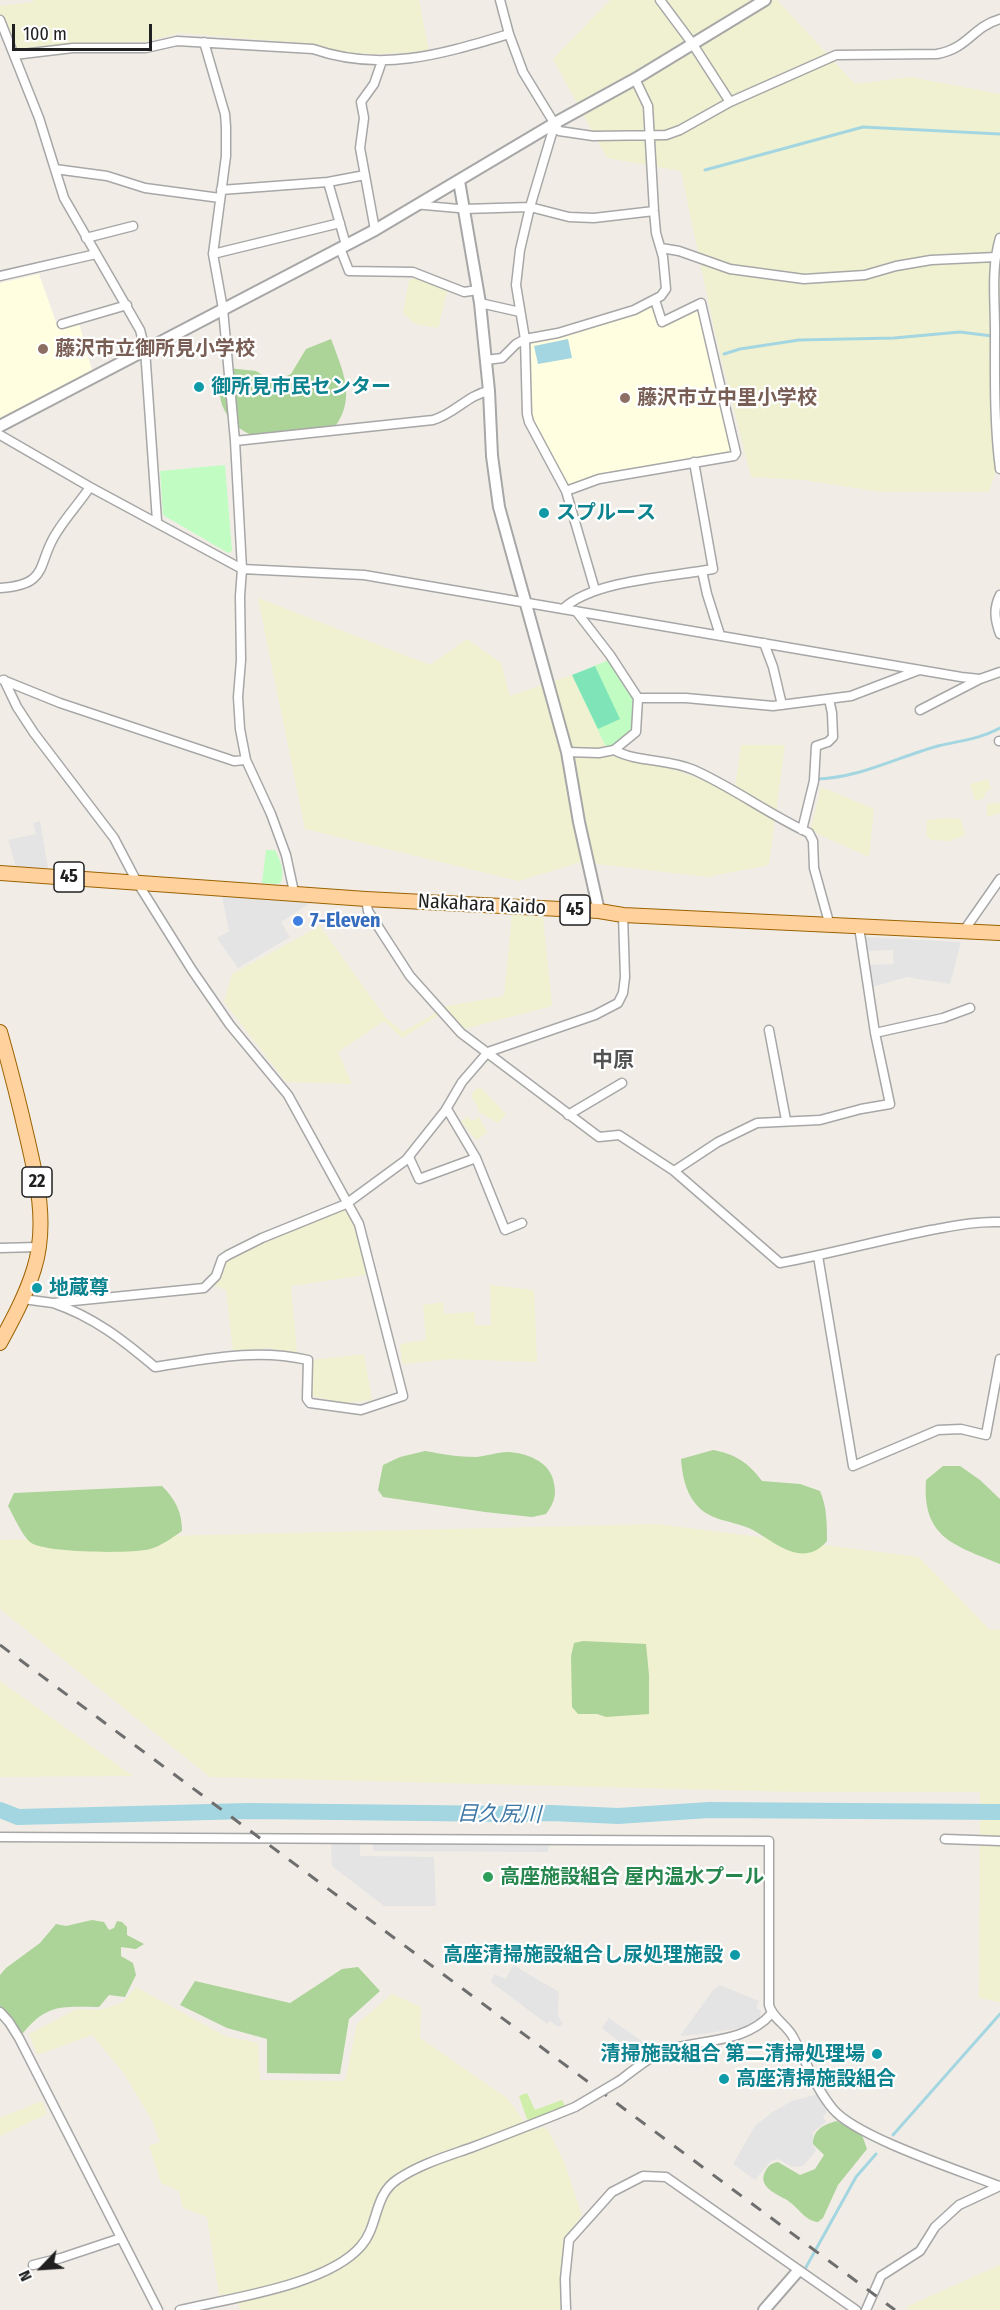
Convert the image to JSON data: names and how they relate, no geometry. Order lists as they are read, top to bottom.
{
  "streets": {
    "main road": ["45", "Nakahara Kaido", "22"]
  },
  "districts": ["中原"],
  "water": ["目久尻川"],
  "places": [
    "藤沢市立御所見小学校",
    "御所見市民センター",
    "藤沢市立中里小学校",
    "スプルース",
    "7-Eleven",
    "地蔵尊",
    "高座施設組合 屋内温水プール",
    "高座清掃施設組合し尿処理施設",
    "清掃施設組合 第二清掃処理場",
    "高座清掃施設組合"
  ],
  "scale_bar": "100 m",
  "north": "bottom left"
}
